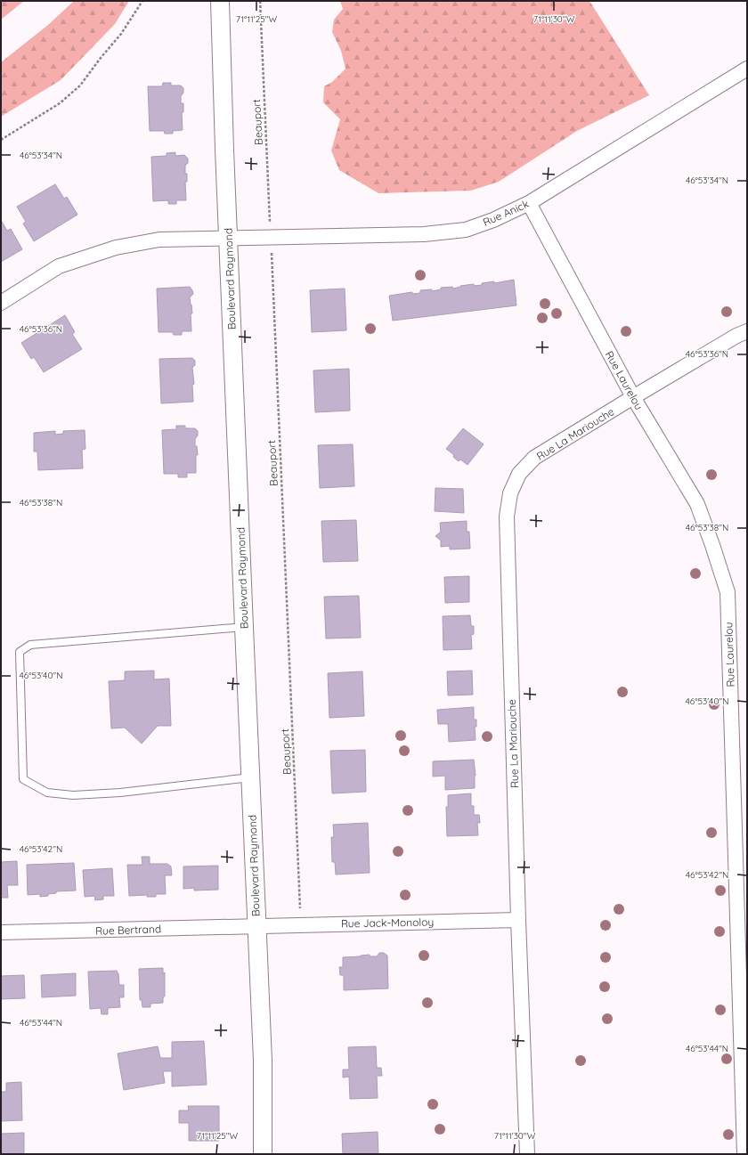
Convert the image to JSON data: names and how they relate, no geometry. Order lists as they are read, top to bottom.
{
  "streets": {
    "street": [
      "Rue Anick",
      "Boulevard Raymond",
      "Rue Laurelou",
      "Rue La Mariouche",
      "Rue Jack-Monoloy",
      "Rue Bertrand"
    ],
    "path": ["Beauport"]
  },
  "crossings": [
    ["Beauport", "Rue Anick"],
    ["Beauport", "Rue Jack-Monoloy"],
    ["Rue Anick", "Boulevard Raymond"],
    ["Rue Anick", "Rue Laurelou"],
    ["Boulevard Raymond", "Rue Jack-Monoloy"],
    ["Boulevard Raymond", "Rue Bertrand"],
    ["Rue Laurelou", "Rue La Mariouche"],
    ["Rue La Mariouche", "Rue Jack-Monoloy"],
    ["Rue Jack-Monoloy", "Rue Bertrand"]
  ],
  "coordinates": [
    "71°11'25\"W",
    "71°11'30\"W",
    "46°53'34\"N",
    "46°53'36\"N",
    "46°53'38\"N",
    "46°53'40\"N",
    "46°53'42\"N",
    "46°53'44\"N"
  ]
}
